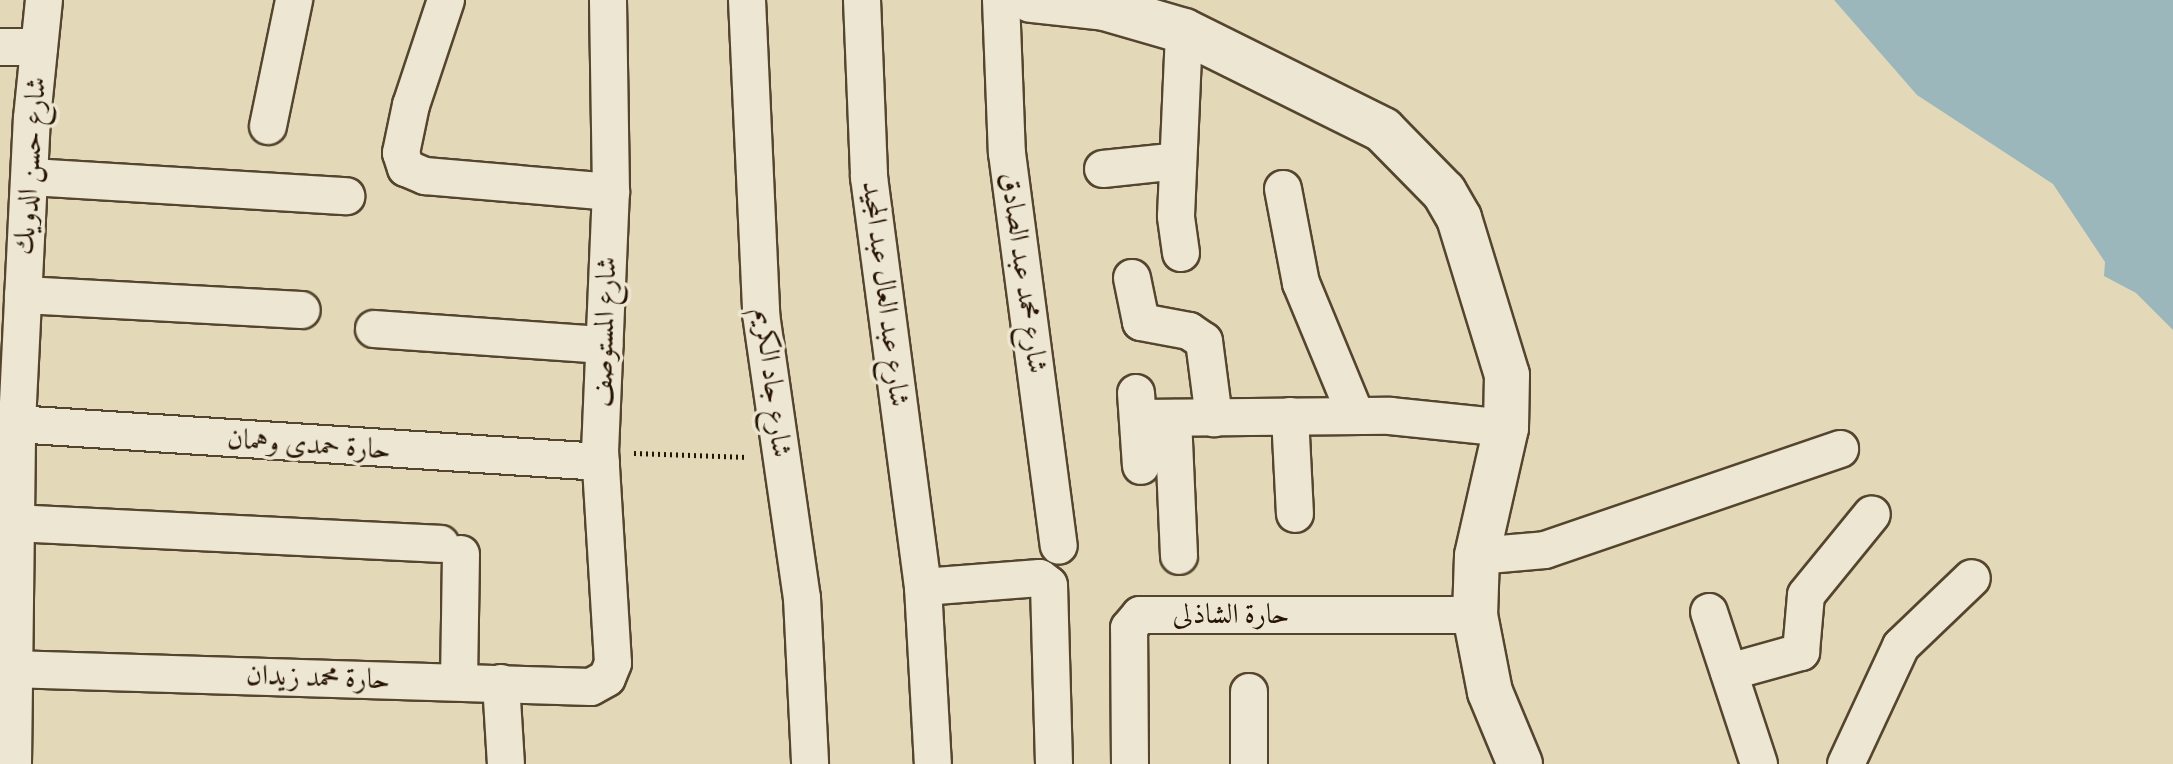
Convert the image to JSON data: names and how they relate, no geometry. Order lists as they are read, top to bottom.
{
  "streets": {
    "street": [
      "شارع حسن الدويك",
      "شارع محمد عبد الصادق",
      "شارع عبد العال عبد المجيد",
      "شارع المستوصف",
      "شارع جاد الكريم",
      "حارة حمدى وهمان",
      "حارة الشاذلى",
      "حارة محمد زيدان"
    ]
  },
  "crossings": [
    ["شارع حسن الدويك", "حارة حمدى وهمان"],
    ["شارع حسن الدويك", "حارة محمد زيدان"],
    ["شارع المستوصف", "حارة حمدى وهمان"],
    ["شارع المستوصف", "حارة محمد زيدان"]
  ]
}
